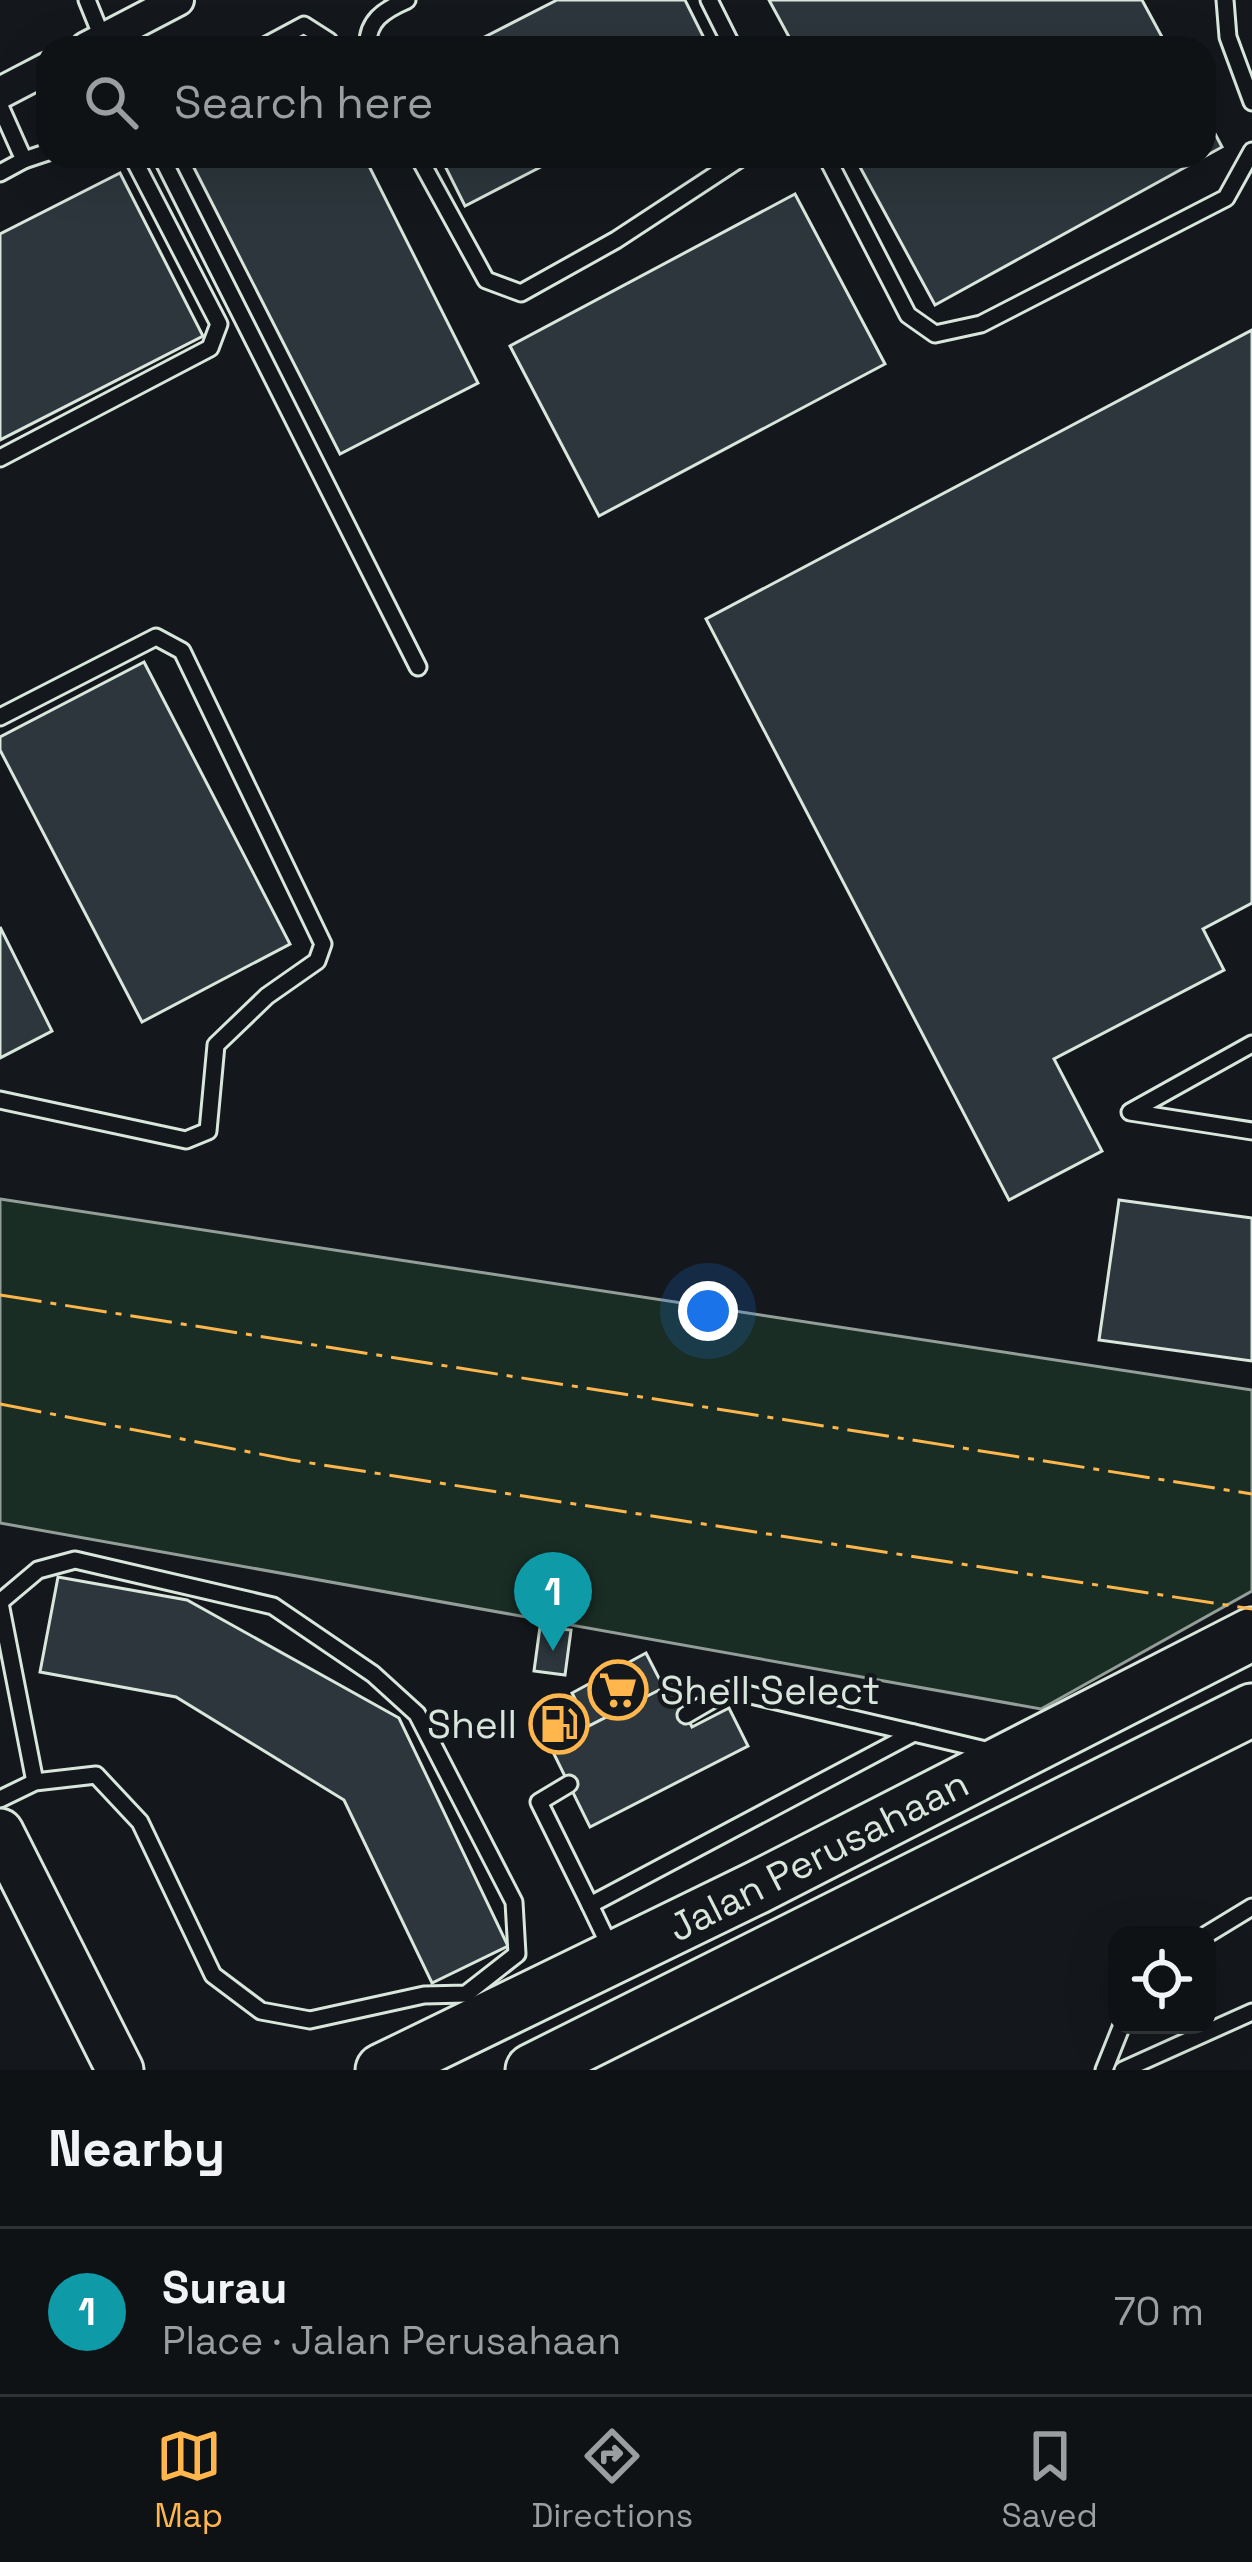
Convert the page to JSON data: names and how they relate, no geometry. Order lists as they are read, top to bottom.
{
  "streets": {
    "main road": ["Jalan Perusahaan"]
  },
  "places": {
    "supermarket": ["Shell Select"],
    "fuel station": ["Shell"]
  },
  "page": {
    "search": "Search here",
    "pins": "1",
    "heading": "Nearby",
    "list": [
      {
        "mark": "1",
        "name": "Surau",
        "note": "Place · Jalan Perusahaan",
        "value": "70 m"
      }
    ],
    "nav": ["Map", "Directions", "Saved"]
  }
}
